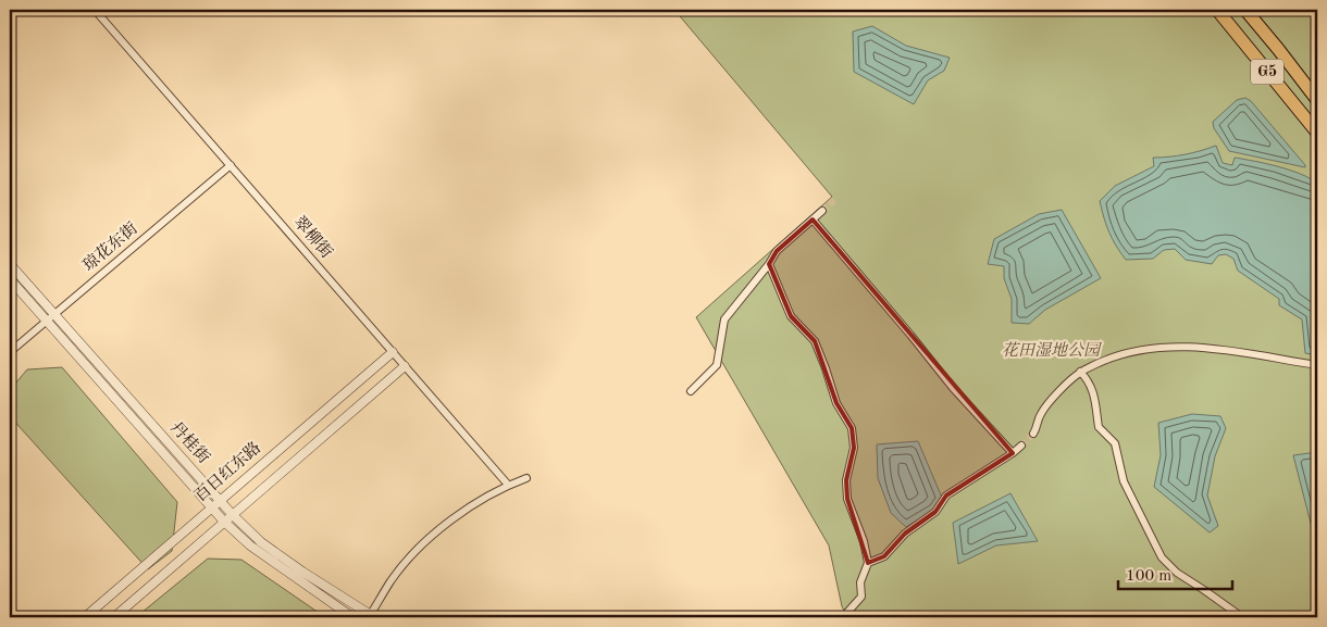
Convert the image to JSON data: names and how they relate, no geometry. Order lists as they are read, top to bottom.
{
  "streets": {
    "highway": ["G5"],
    "street": [
      "翠柳街",
      "琼花东街",
      "丹桂街",
      "百日红东路"
    ]
  },
  "crossings": [
    ["翠柳街", "琼花东街"],
    ["翠柳街", "百日红东路"],
    ["琼花东街", "丹桂街"],
    ["丹桂街", "百日红东路"]
  ],
  "parks": ["花田湿地公园"],
  "scale_bar": "100 m"
}
